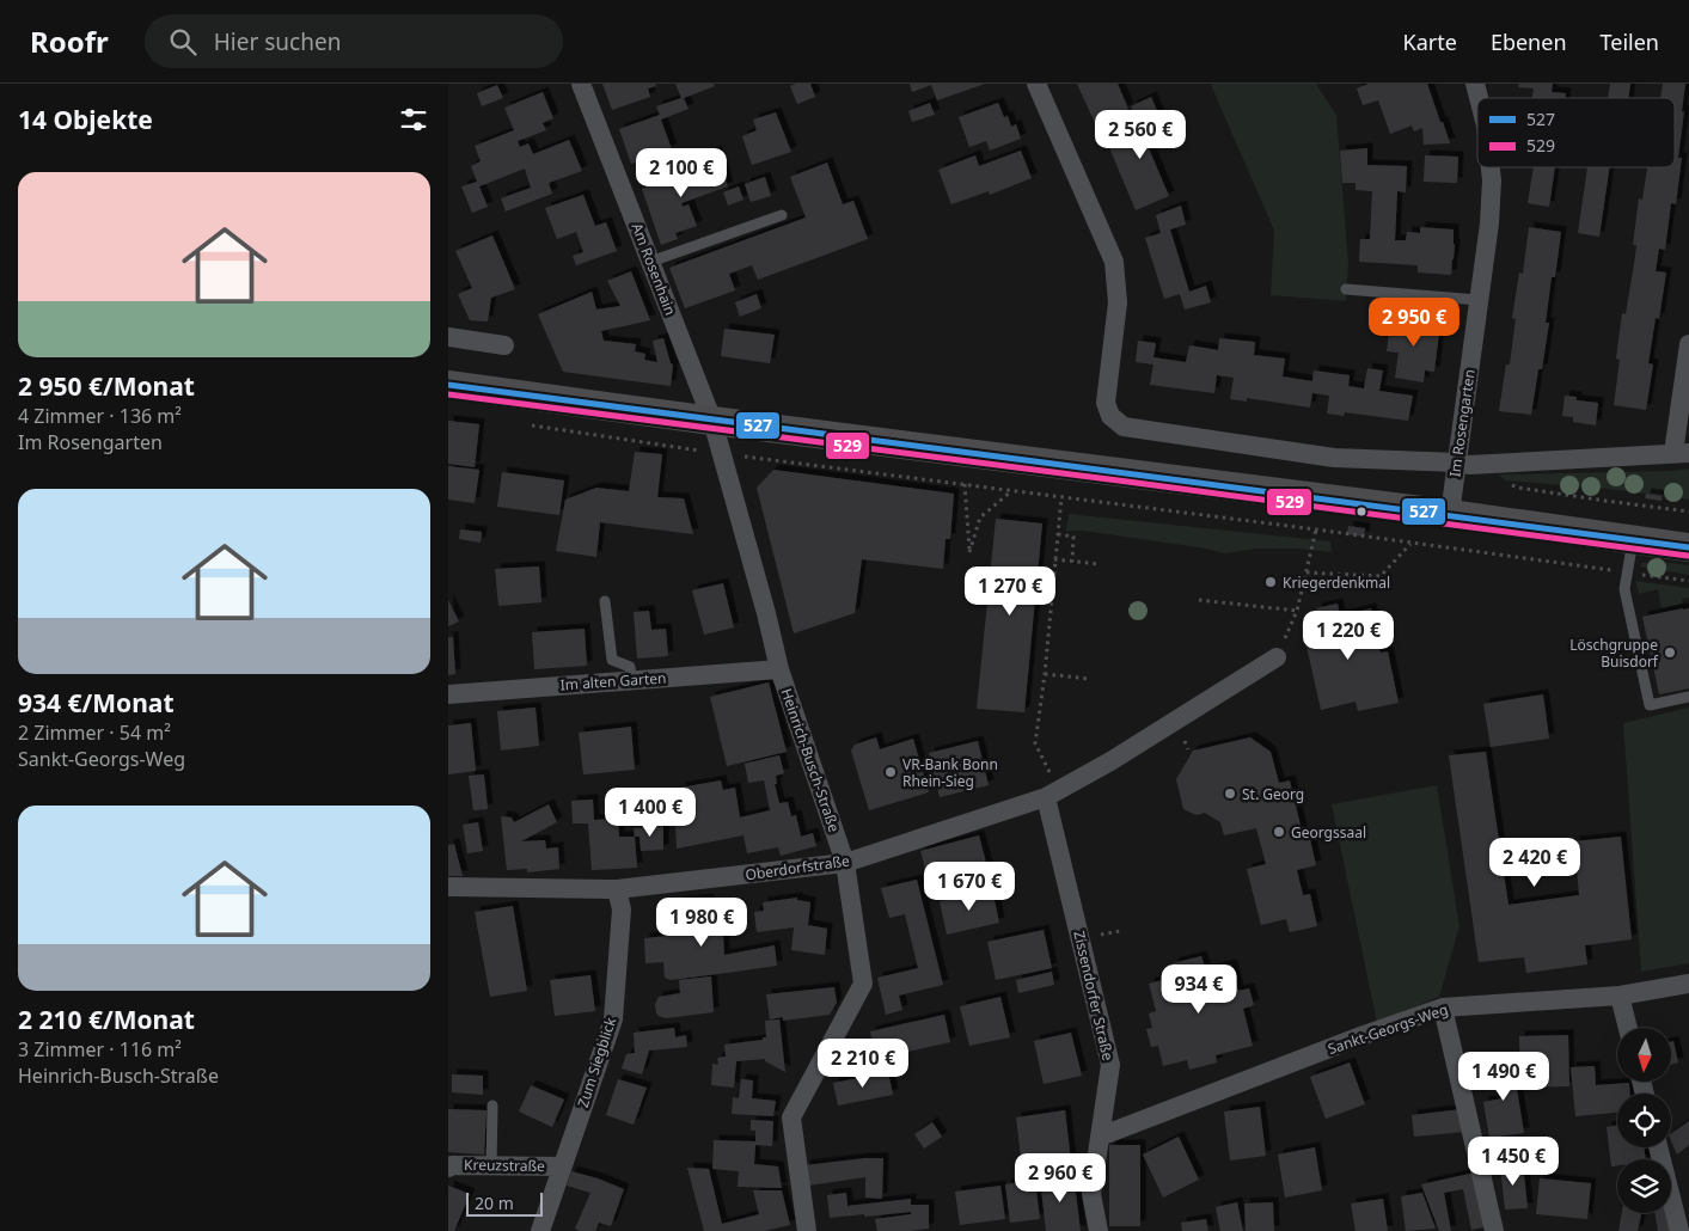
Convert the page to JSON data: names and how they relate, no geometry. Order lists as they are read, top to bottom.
{
  "streets": {
    "street": [
      "Am Rosenhain",
      "Im Rosengarten",
      "Im alten Garten",
      "Heinrich-Busch-Straße",
      "Oberdorfstraße",
      "Zissendorfer Straße",
      "Sankt-Georgs-Weg",
      "Zum Siegblick",
      "Kreuzstraße"
    ]
  },
  "crossings": [
    ["Am Rosenhain", "Heinrich-Busch-Straße"],
    ["Im alten Garten", "Heinrich-Busch-Straße"],
    ["Heinrich-Busch-Straße", "Oberdorfstraße"],
    ["Oberdorfstraße", "Zissendorfer Straße"],
    ["Oberdorfstraße", "Zum Siegblick"],
    ["Zissendorfer Straße", "Sankt-Georgs-Weg"],
    ["Zum Siegblick", "Kreuzstraße"]
  ],
  "places": [
    "Kriegerdenkmal",
    "Löschgruppe Buisdorf",
    "VR-Bank Bonn Rhein-Sieg",
    "St. Georg",
    "Georgssaal"
  ],
  "lines": ["transit line 527", "transit line 529"],
  "legend": ["527", "529"],
  "scale_bar": "20 m",
  "north": "bottom",
  "page": {
    "header": "Roofr",
    "search": "Hier suchen",
    "nav": ["Karte", "Ebenen", "Teilen"],
    "heading": "14 Objekte",
    "price": [
      "2 560 €",
      "2 100 €",
      "2 950 €",
      "1 270 €",
      "1 220 €",
      "1 400 €",
      "2 420 €",
      "1 670 €",
      "1 980 €",
      "934 €",
      "2 210 €",
      "1 490 €",
      "1 450 €",
      "2 960 €"
    ],
    "list": [
      {
        "name": "2 950 €/Monat",
        "note": "4 Zimmer · 136 m² · Im Rosengarten"
      },
      {
        "name": "934 €/Monat",
        "note": "2 Zimmer · 54 m² · Sankt-Georgs-Weg"
      },
      {
        "name": "2 210 €/Monat",
        "note": "3 Zimmer · 116 m² · Heinrich-Busch-Straße"
      }
    ],
    "scale": "20 m"
  }
}
